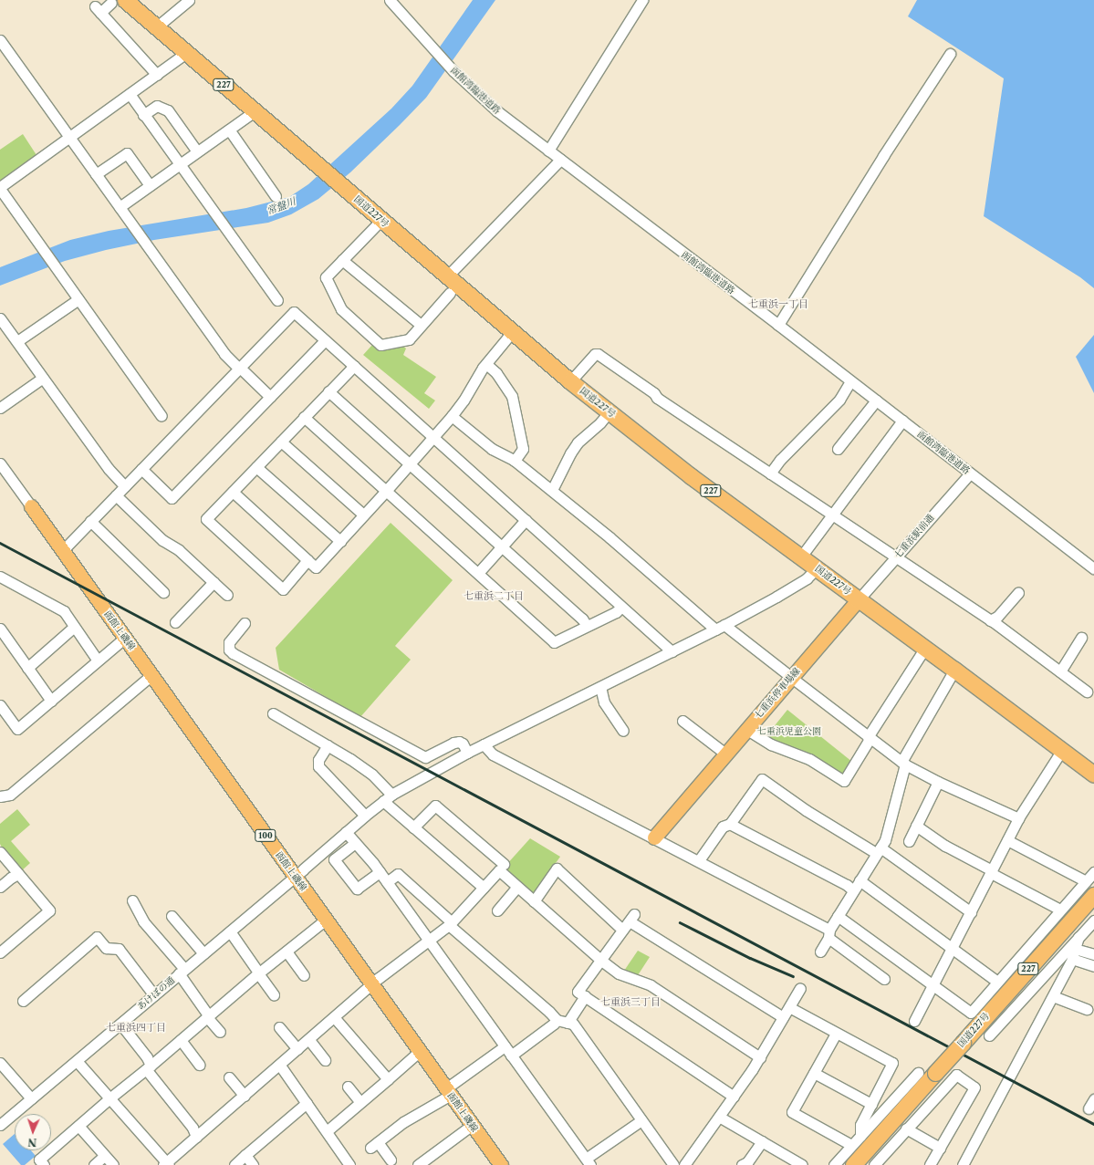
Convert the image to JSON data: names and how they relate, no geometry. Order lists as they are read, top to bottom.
{
  "streets": {
    "highway": ["227", "国道227号"],
    "main road": ["函館上磯線", "七重浜停車場線", "100"],
    "street": ["函館湾臨港道路", "七重浜駅前通", "あけぼの通"]
  },
  "crossings": [
    ["函館湾臨港道路", "七重浜駅前通"],
    ["国道227号", "七重浜駅前通"],
    ["国道227号", "七重浜停車場線"],
    ["国道227号", "あけぼの通"],
    ["七重浜駅前通", "七重浜停車場線"],
    ["函館上磯線", "あけぼの通"]
  ],
  "districts": [
    "七重浜一丁目",
    "七重浜二丁目",
    "七重浜三丁目",
    "七重浜四丁目"
  ],
  "water": ["常盤川"],
  "parks": ["七重浜児童公園"],
  "north": "bottom"
}
